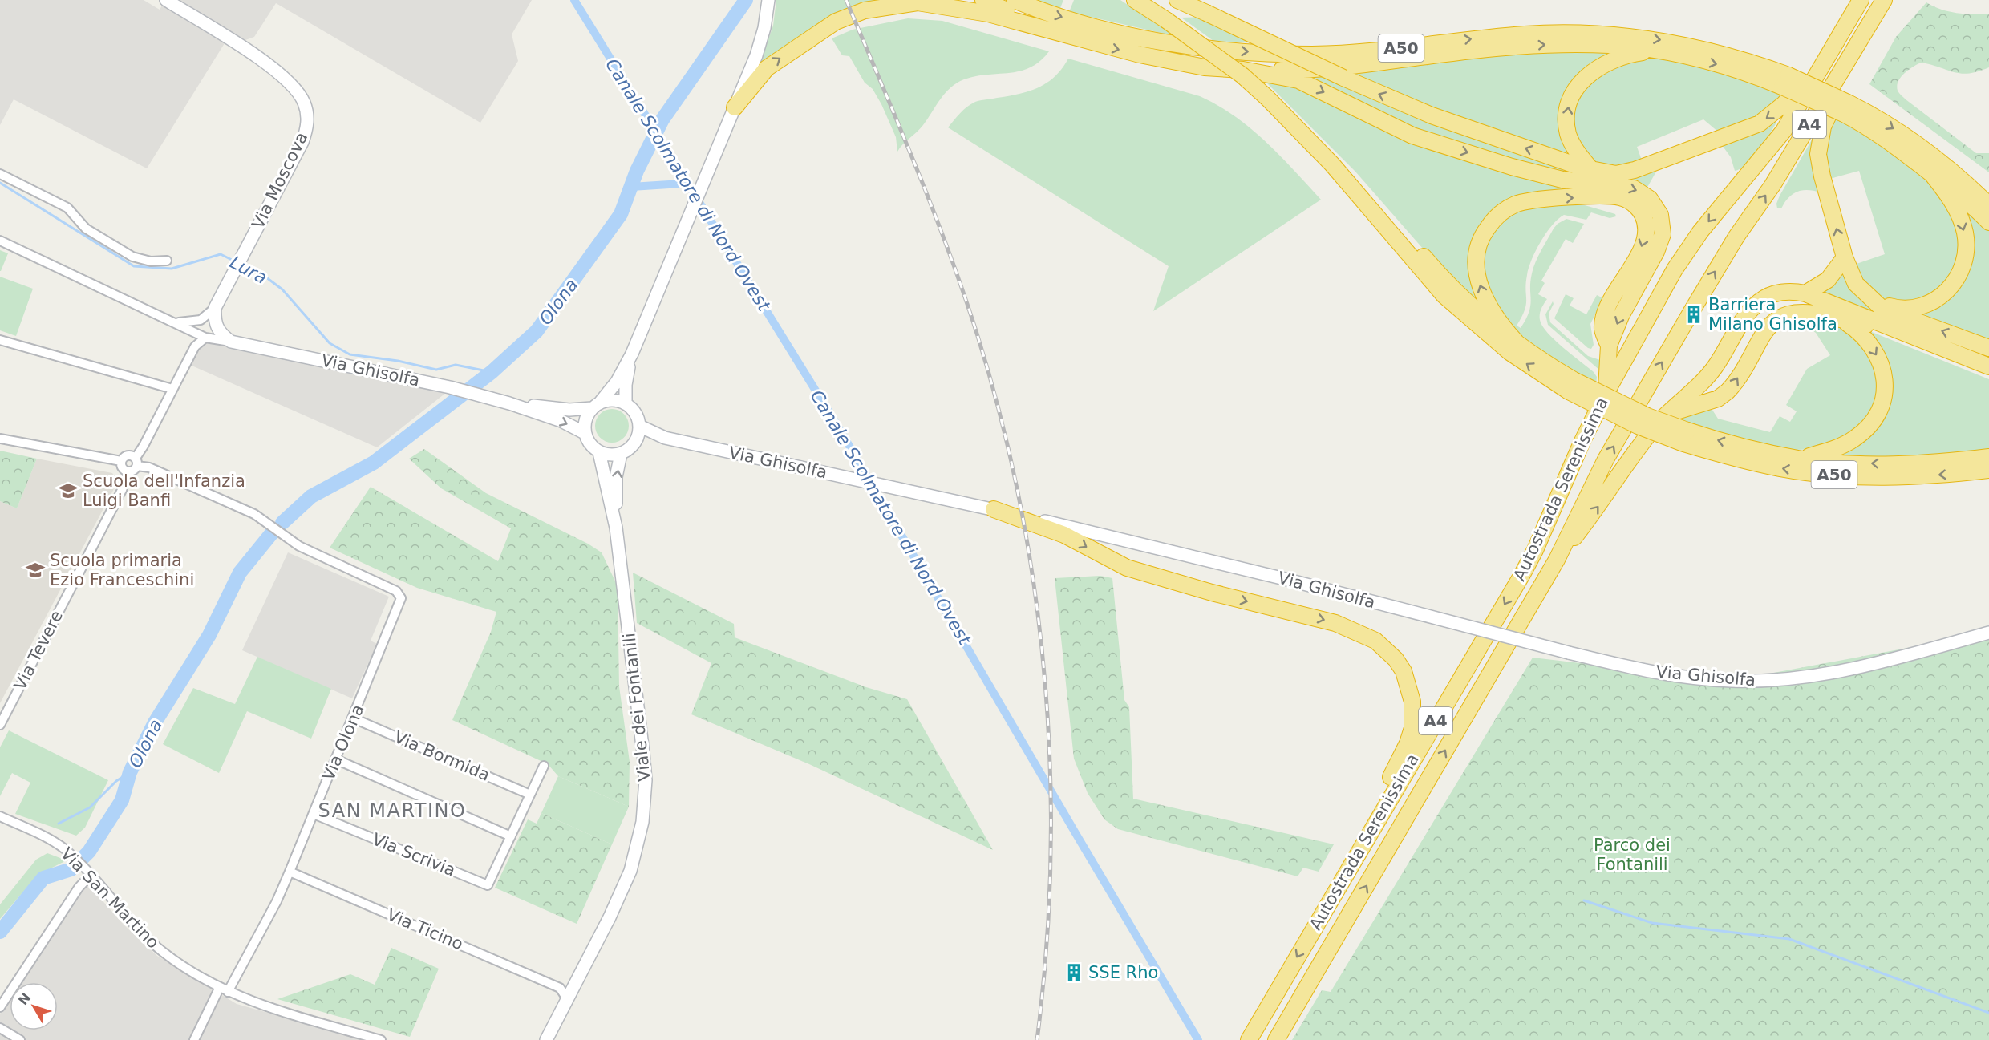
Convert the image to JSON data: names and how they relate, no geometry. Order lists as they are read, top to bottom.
{
  "streets": {
    "highway": ["A50", "A4", "Autostrada Serenissima"],
    "street": [
      "Via Moscova",
      "Via Ghisolfa",
      "Via Tevere",
      "Viale dei Fontanili",
      "Via Olona",
      "Via Bormida",
      "Via Scrivia",
      "Via San Martino",
      "Via Ticino"
    ]
  },
  "crossings": [
    ["Via Ghisolfa", "Viale dei Fontanili"],
    ["Via Tevere", "Via Olona"],
    ["Via Olona", "Via Bormida"],
    ["Via Olona", "Via Scrivia"],
    ["Via Olona", "Via San Martino"],
    ["Via Olona", "Via Ticino"]
  ],
  "districts": ["SAN MARTINO"],
  "water": ["Canale Scolmatore di Nord Ovest", "Lura", "Olona"],
  "parks": ["Parco dei Fontanili"],
  "places": {
    "building": ["Barriera Milano Ghisolfa", "SSE Rho"],
    "school or university": ["Scuola dell'Infanzia Luigi Banfi", "Scuola primaria Ezio Franceschini"]
  },
  "north": "top left"
}
